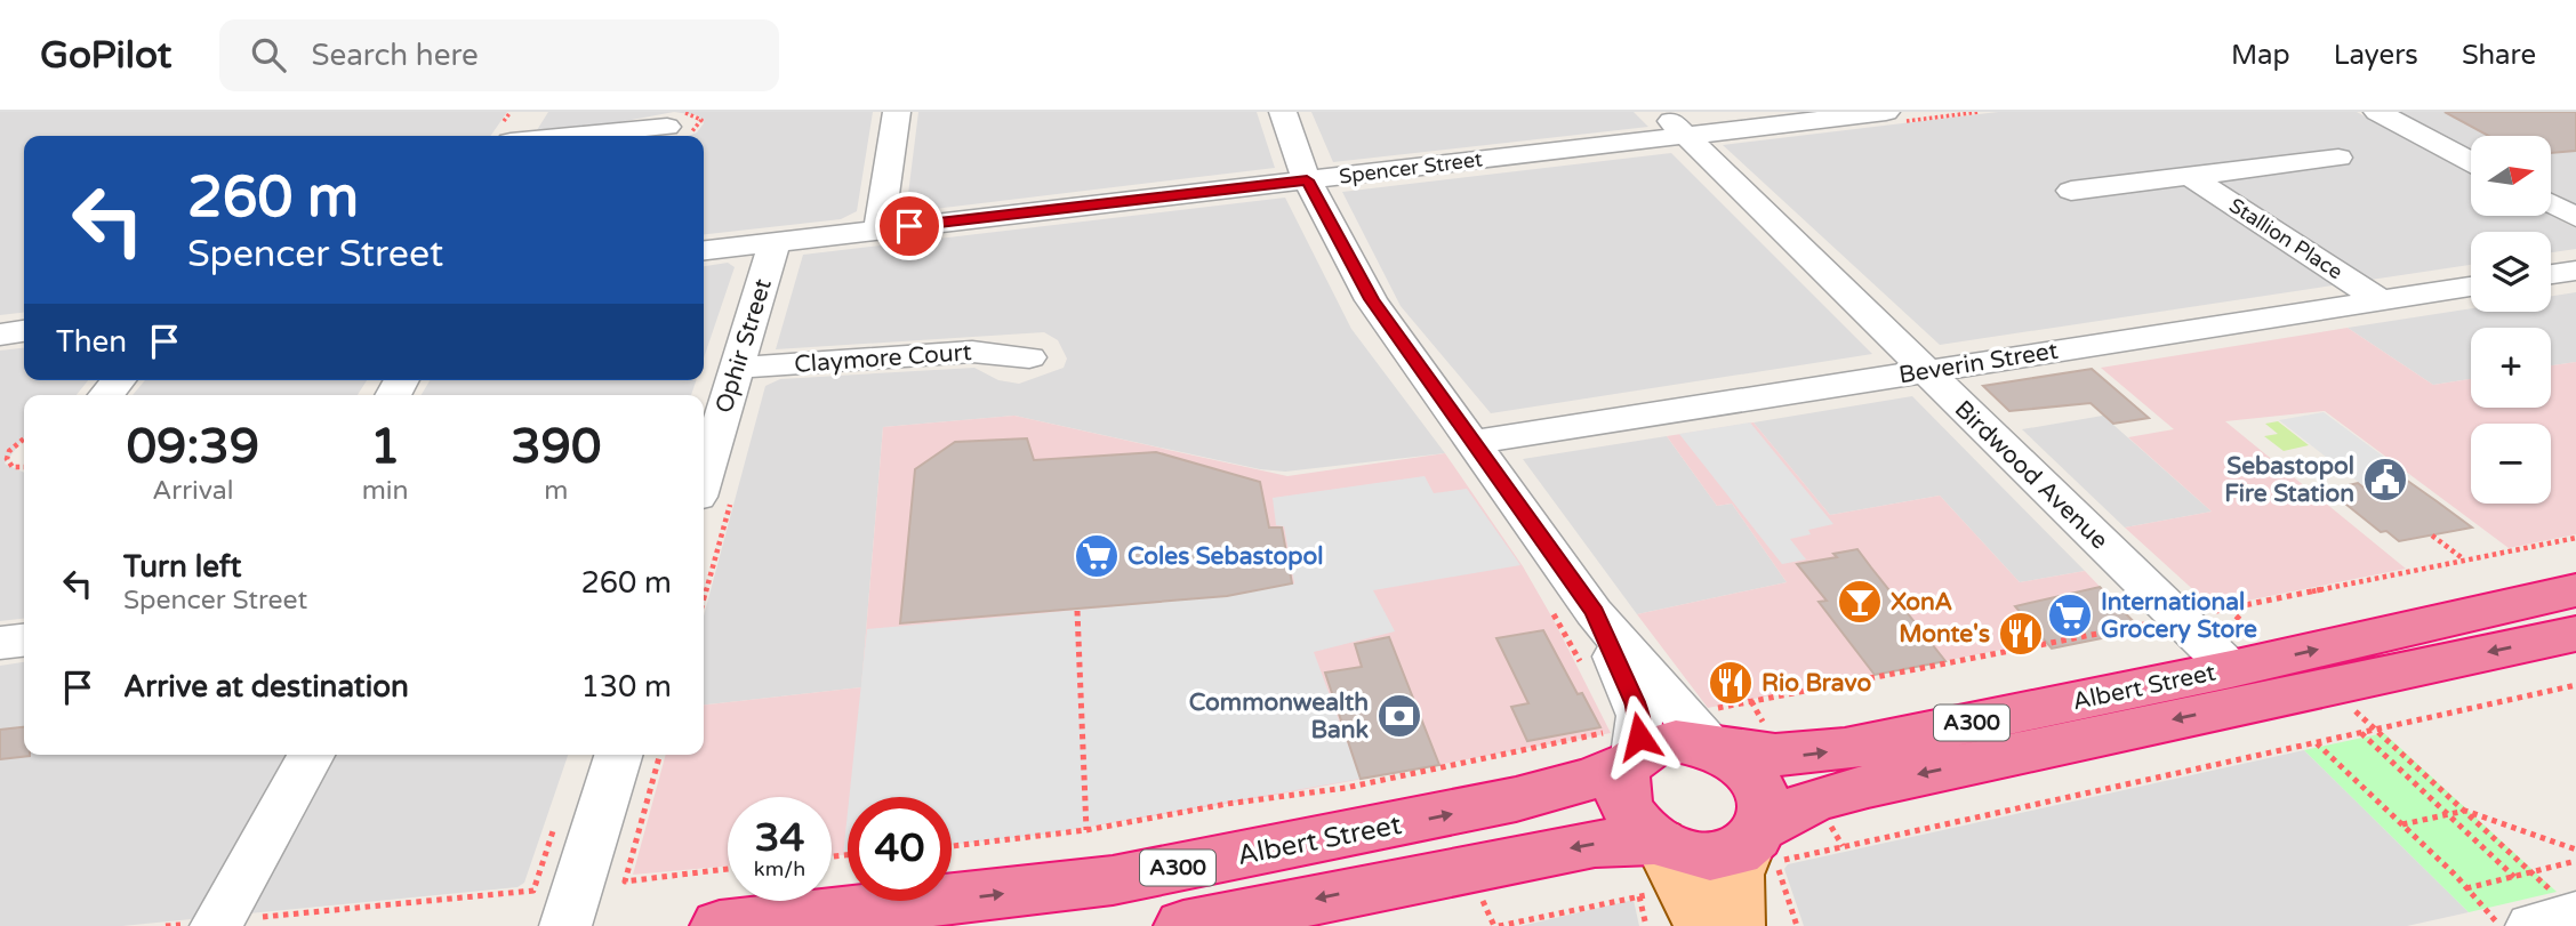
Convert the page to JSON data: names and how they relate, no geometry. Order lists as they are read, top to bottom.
{
  "streets": {
    "highway": ["Albert Street", "A300"],
    "street": [
      "Spencer Street",
      "Stallion Place",
      "Ophir Street",
      "Claymore Court",
      "Beverin Street",
      "Birdwood Avenue"
    ]
  },
  "crossings": [
    ["Spencer Street", "Ophir Street"],
    ["Spencer Street", "Birdwood Avenue"],
    ["Stallion Place", "Beverin Street"],
    ["Ophir Street", "Claymore Court"],
    ["Beverin Street", "Birdwood Avenue"],
    ["Birdwood Avenue", "Albert Street"],
    ["Albert Street", "A300"]
  ],
  "places": {
    "public building": ["Sebastopol Fire Station"],
    "supermarket": ["Coles Sebastopol", "International Grocery Store"],
    "bar": ["XonA"],
    "restaurant": ["Monte's", "Rio Bravo"],
    "bank": ["Commonwealth Bank"]
  },
  "north": "right",
  "page": {
    "header": "GoPilot",
    "search": "Search here",
    "nav": ["Map", "Layers", "Share"],
    "map_buttons": ["+", "−"],
    "turn": ["260 m", "Spencer Street"],
    "then": "Then",
    "eta": [
      "09:39",
      "Arrival",
      "1",
      "min",
      "390",
      "m"
    ],
    "list": [
      {
        "name": "Turn left",
        "note": "Spencer Street",
        "value": "260 m"
      },
      {
        "name": "Arrive at destination",
        "value": "130 m"
      }
    ],
    "speed": "34 km/h",
    "limit": "40"
  }
}
